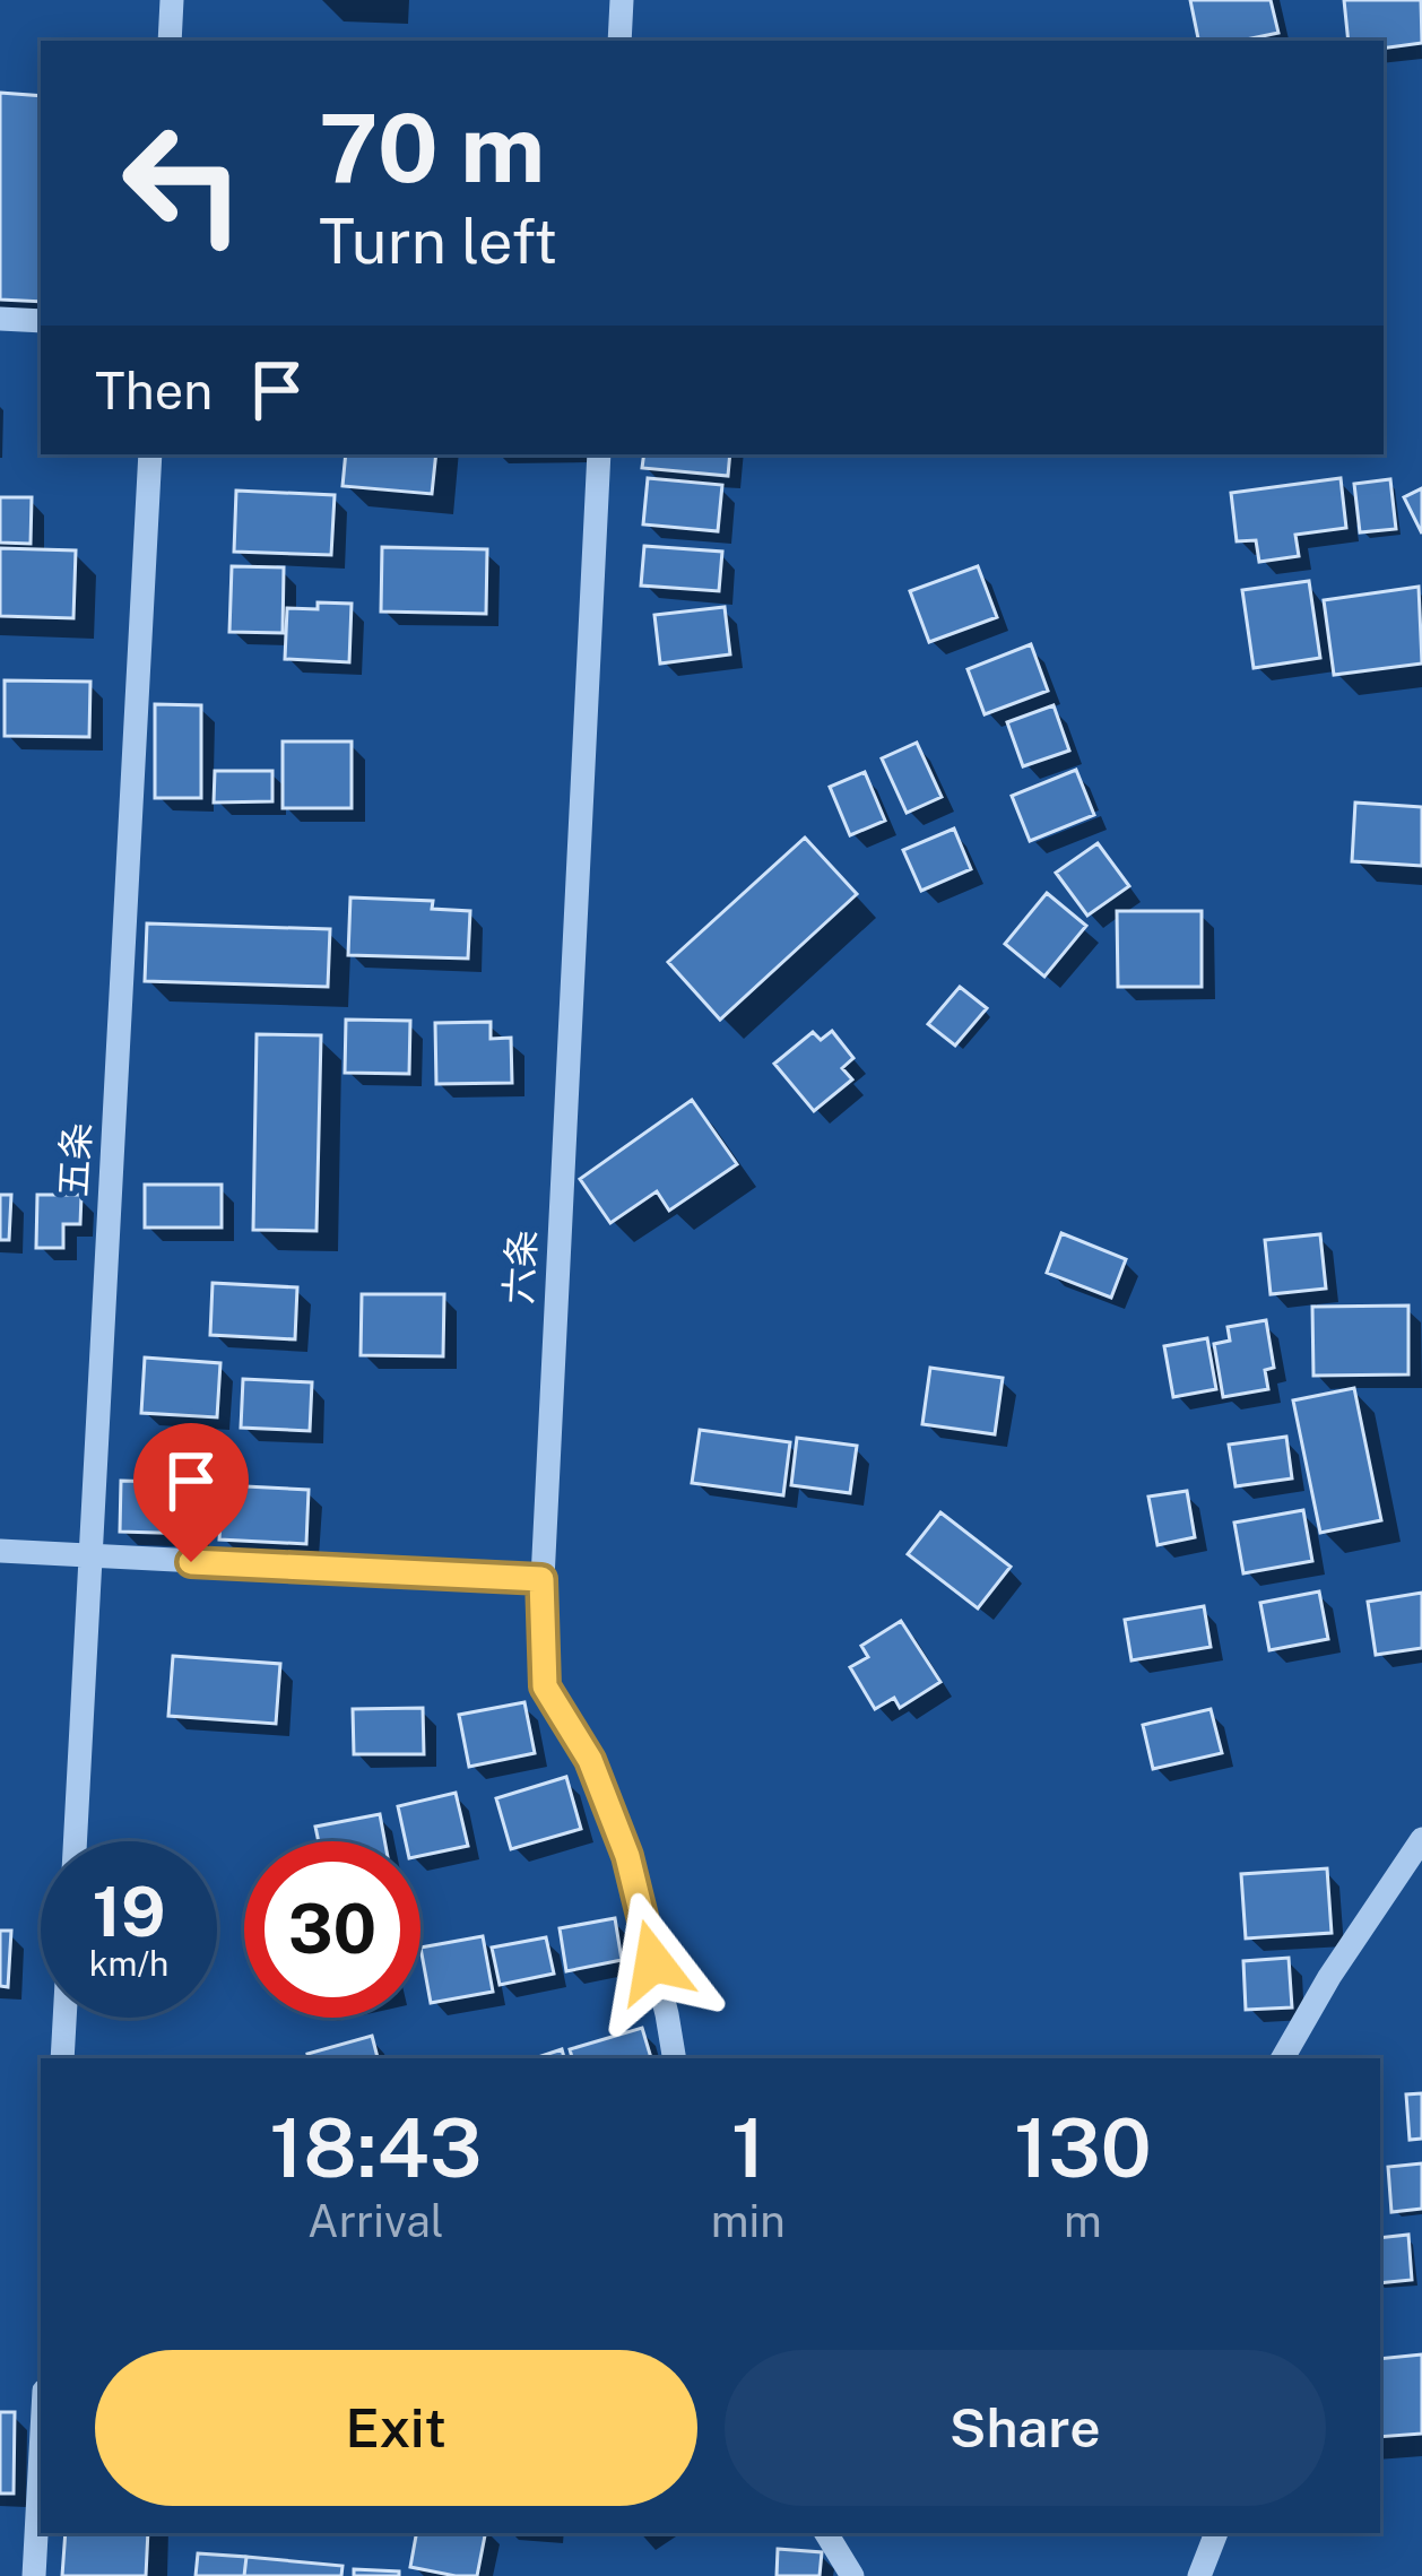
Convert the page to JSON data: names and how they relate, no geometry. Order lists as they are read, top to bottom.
{
  "streets": {
    "street": ["五条", "六条"]
  },
  "page": {
    "turn": ["70 m", "Turn left"],
    "then": "Then",
    "speed": "19 km/h",
    "limit": "30",
    "eta": [
      "18:43",
      "Arrival",
      "1",
      "min",
      "130",
      "m"
    ],
    "buttons": ["Exit", "Share"]
  }
}
